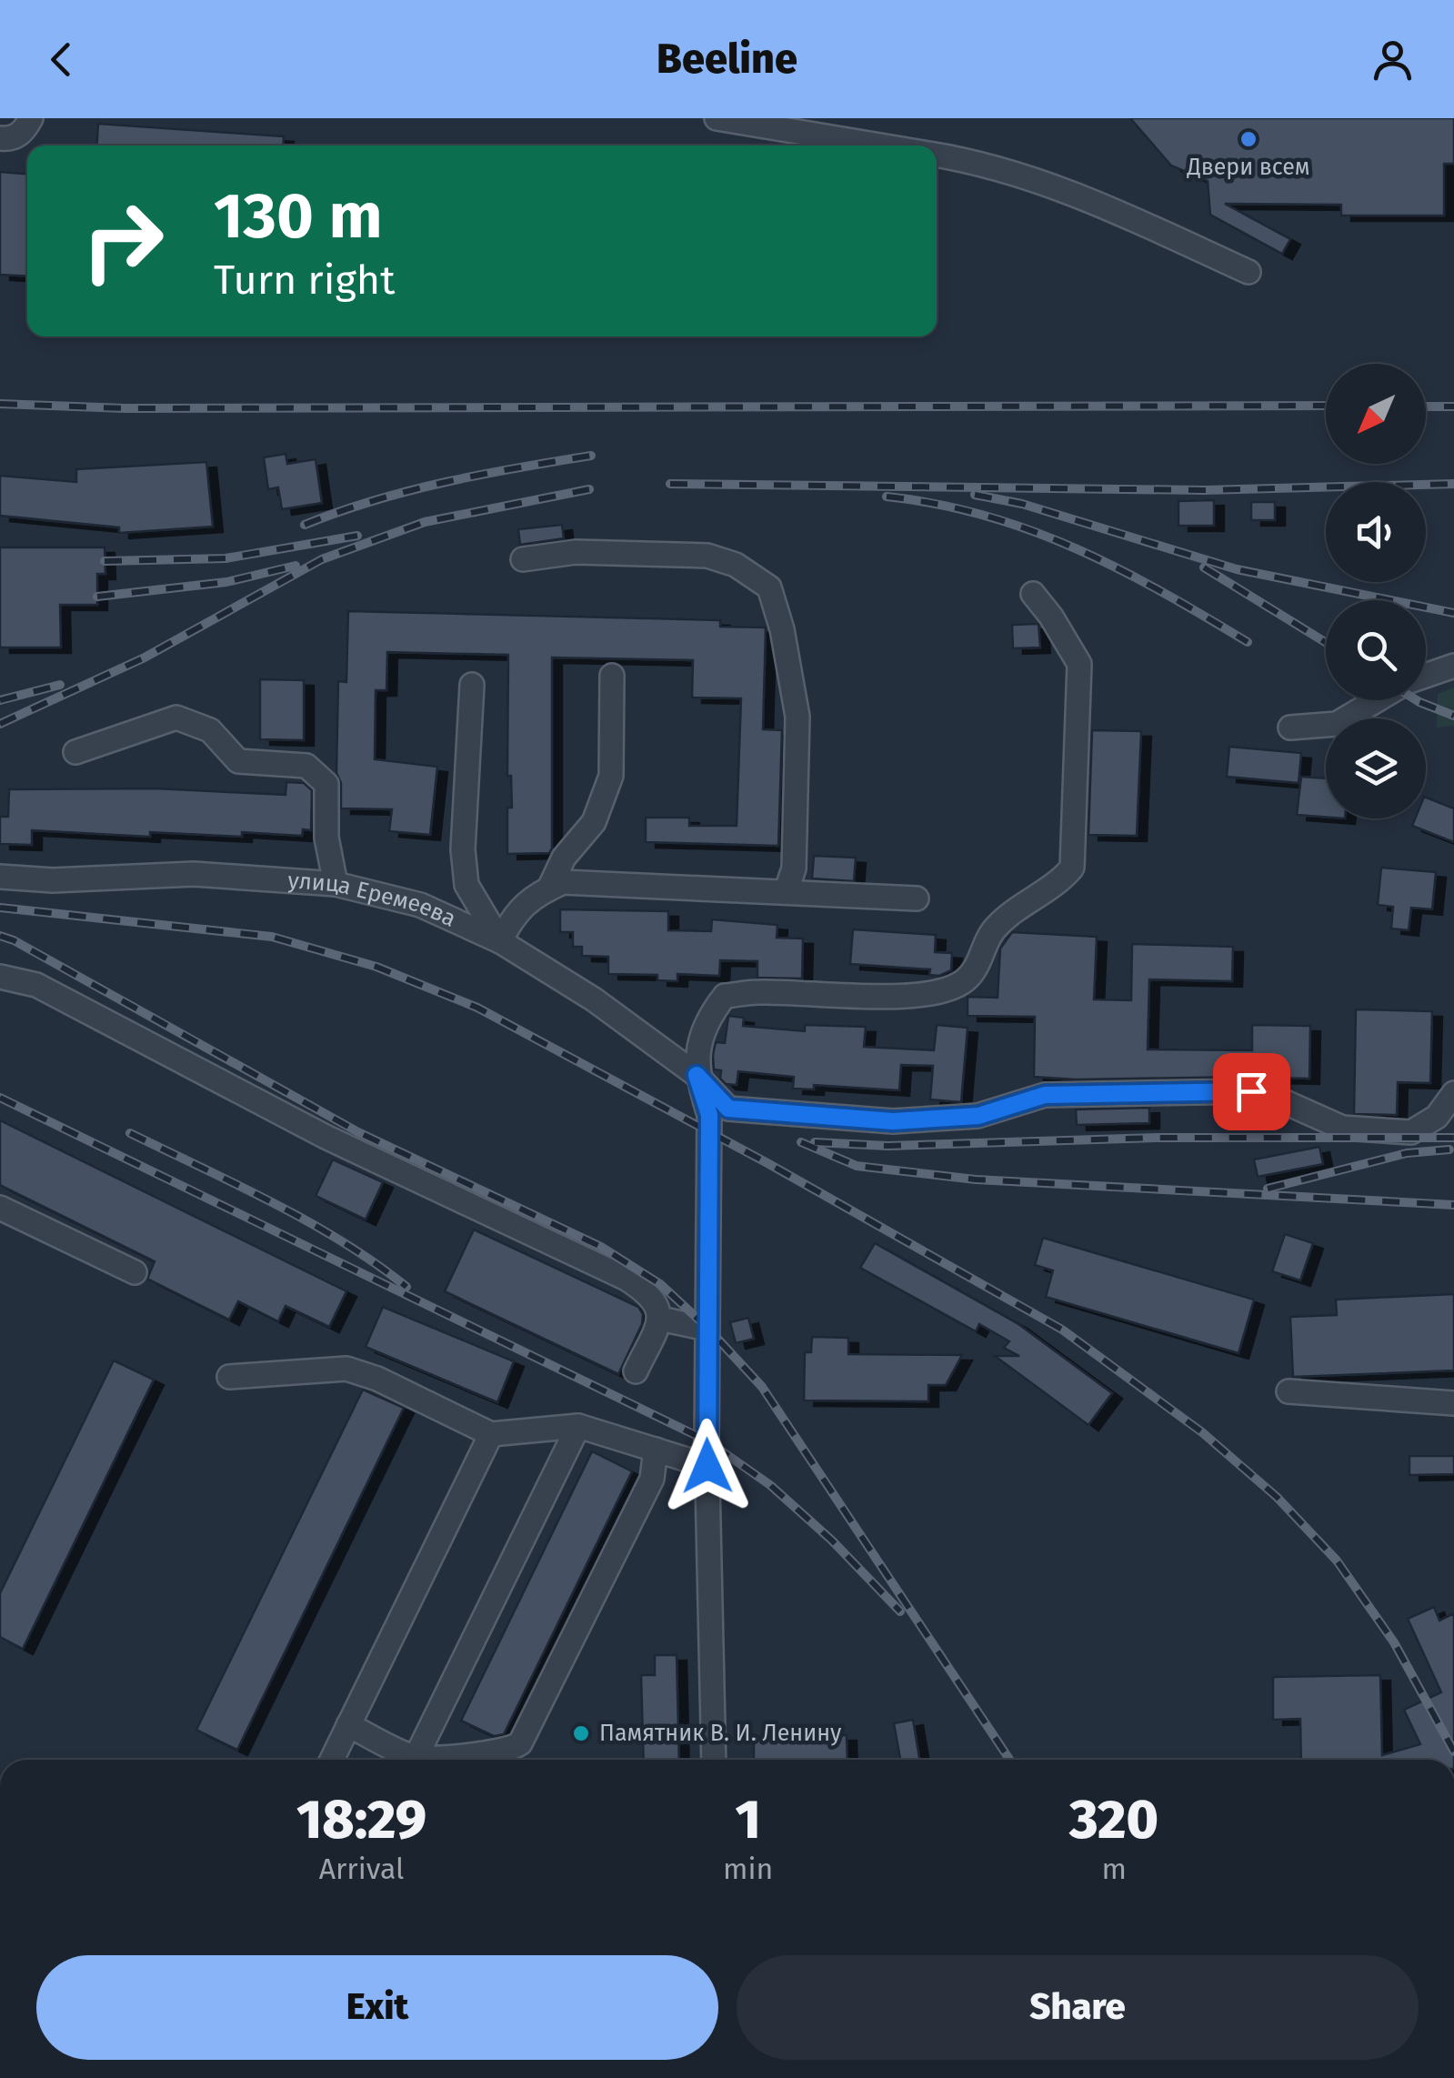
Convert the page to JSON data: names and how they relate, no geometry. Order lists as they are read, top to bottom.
{
  "streets": {
    "street": ["улица Еремеева"]
  },
  "places": ["Двери всем", "Памятник В. И. Ленину"],
  "north": "bottom left",
  "page": {
    "header": "Beeline",
    "turn": ["130 m", "Turn right"],
    "eta": [
      "18:29",
      "Arrival",
      "1",
      "min",
      "320",
      "m"
    ],
    "buttons": ["Exit", "Share"]
  }
}
